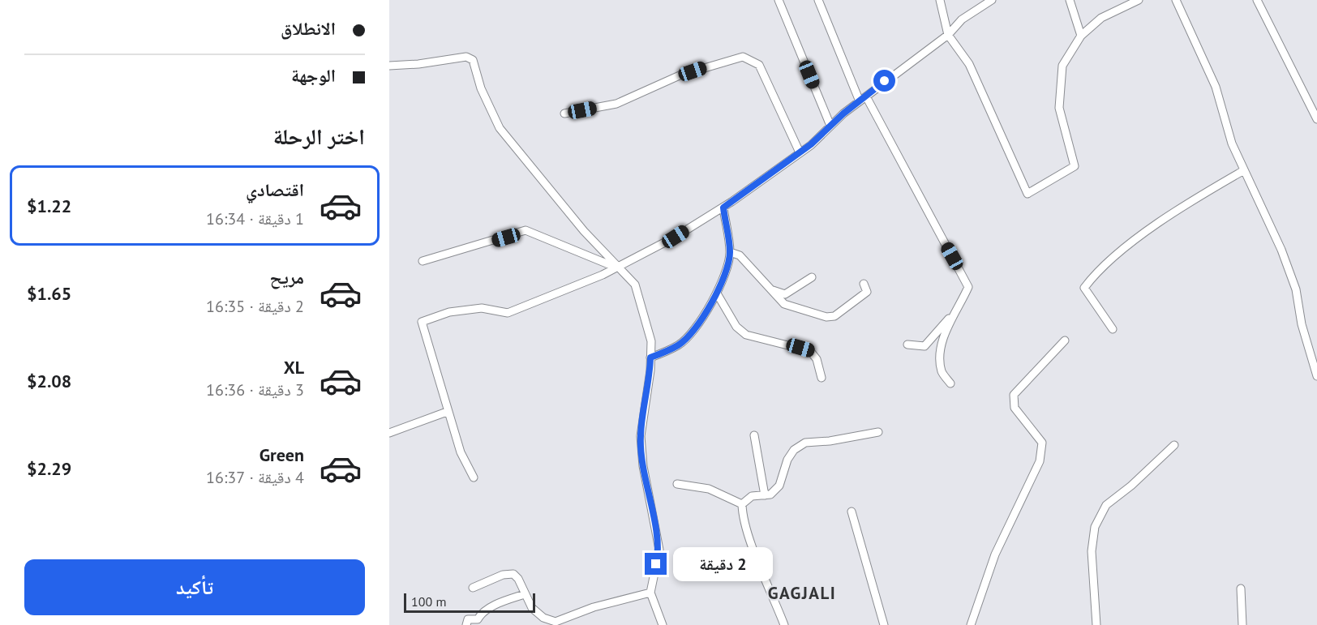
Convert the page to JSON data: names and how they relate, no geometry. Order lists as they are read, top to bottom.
{
  "districts": ["GAGJALI"],
  "scale_bar": "100 m",
  "page": {
    "banner": ["الانطلاق", "الوجهة"],
    "heading": "اختر الرحلة",
    "list": [
      {
        "name": "اقتصادي",
        "note": "1 دقيقة · 16:34",
        "value": "$1.22"
      },
      {
        "name": "مريح",
        "note": "2 دقيقة · 16:35",
        "value": "$1.65"
      },
      {
        "name": "XL",
        "note": "3 دقيقة · 16:36",
        "value": "$2.08"
      },
      {
        "name": "Green",
        "note": "4 دقيقة · 16:37",
        "value": "$2.29"
      }
    ],
    "bubble": "2 دقيقة",
    "buttons": "تأكيد",
    "scale": "100 m"
  }
}
